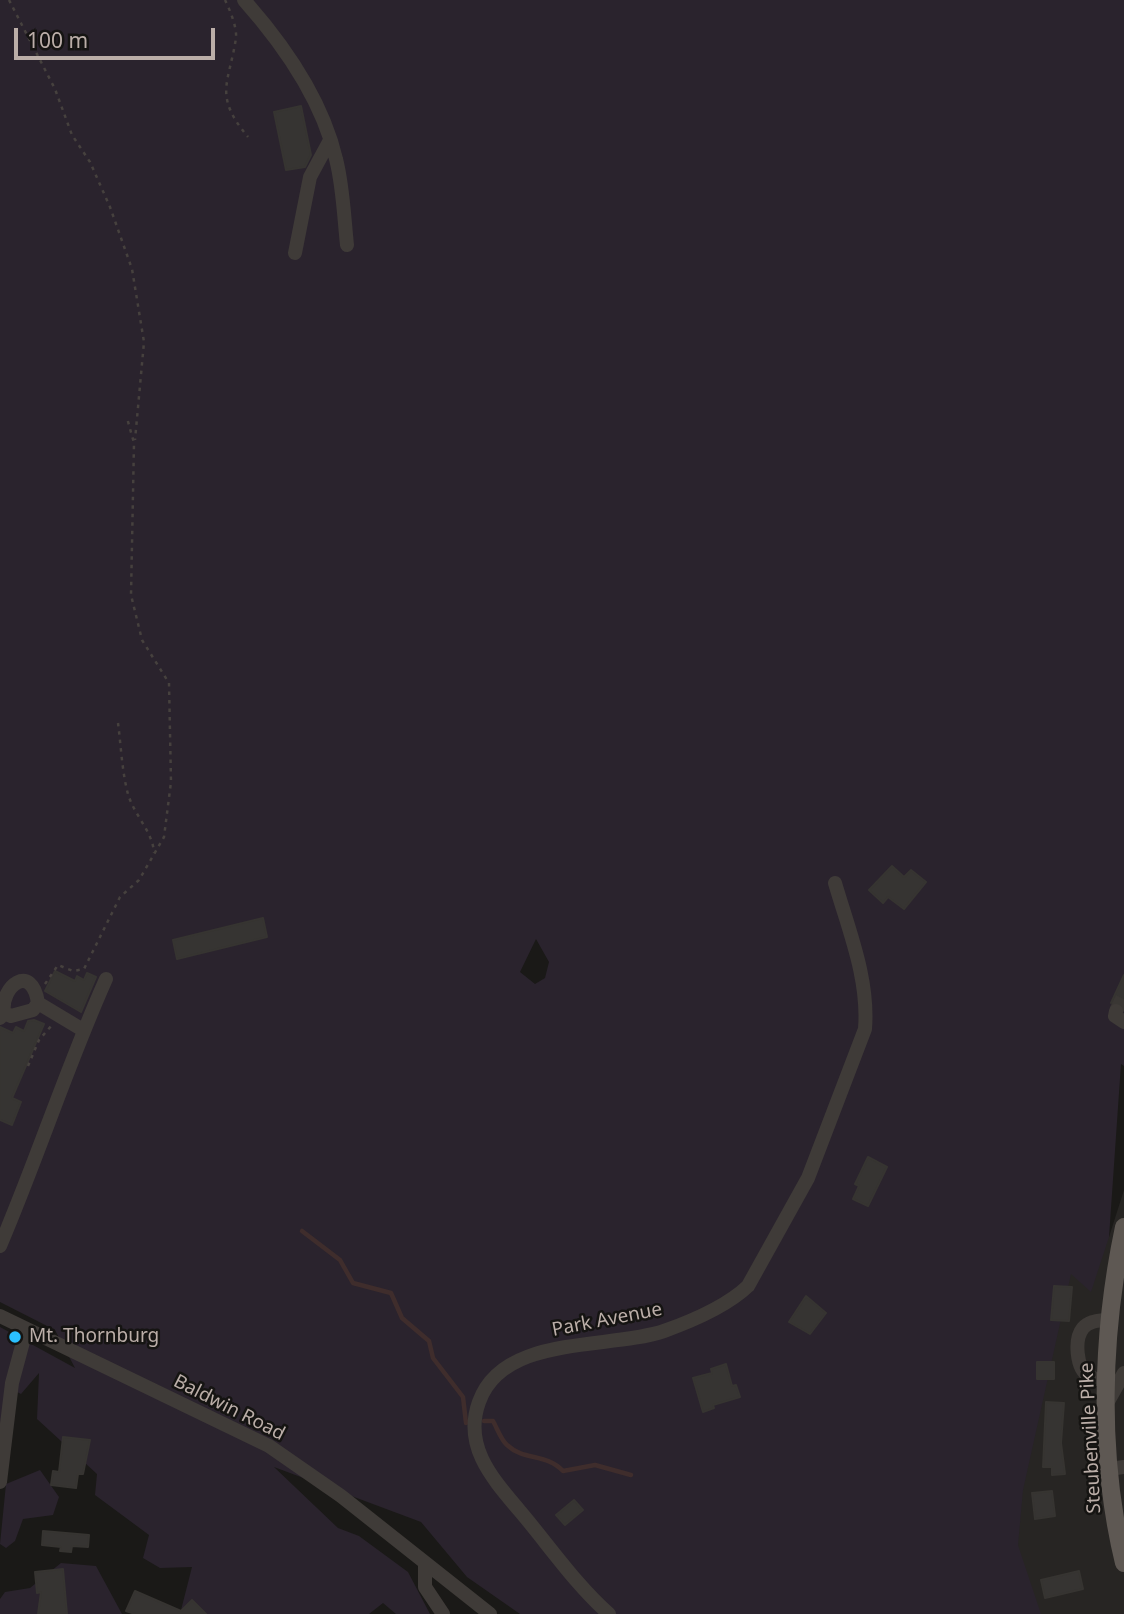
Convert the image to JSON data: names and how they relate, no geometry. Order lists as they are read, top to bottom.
{
  "streets": {
    "main road": ["Steubenville Pike"],
    "street": ["Park Avenue", "Baldwin Road"]
  },
  "places": ["Mt. Thornburg"],
  "scale_bar": "100 m"
}
